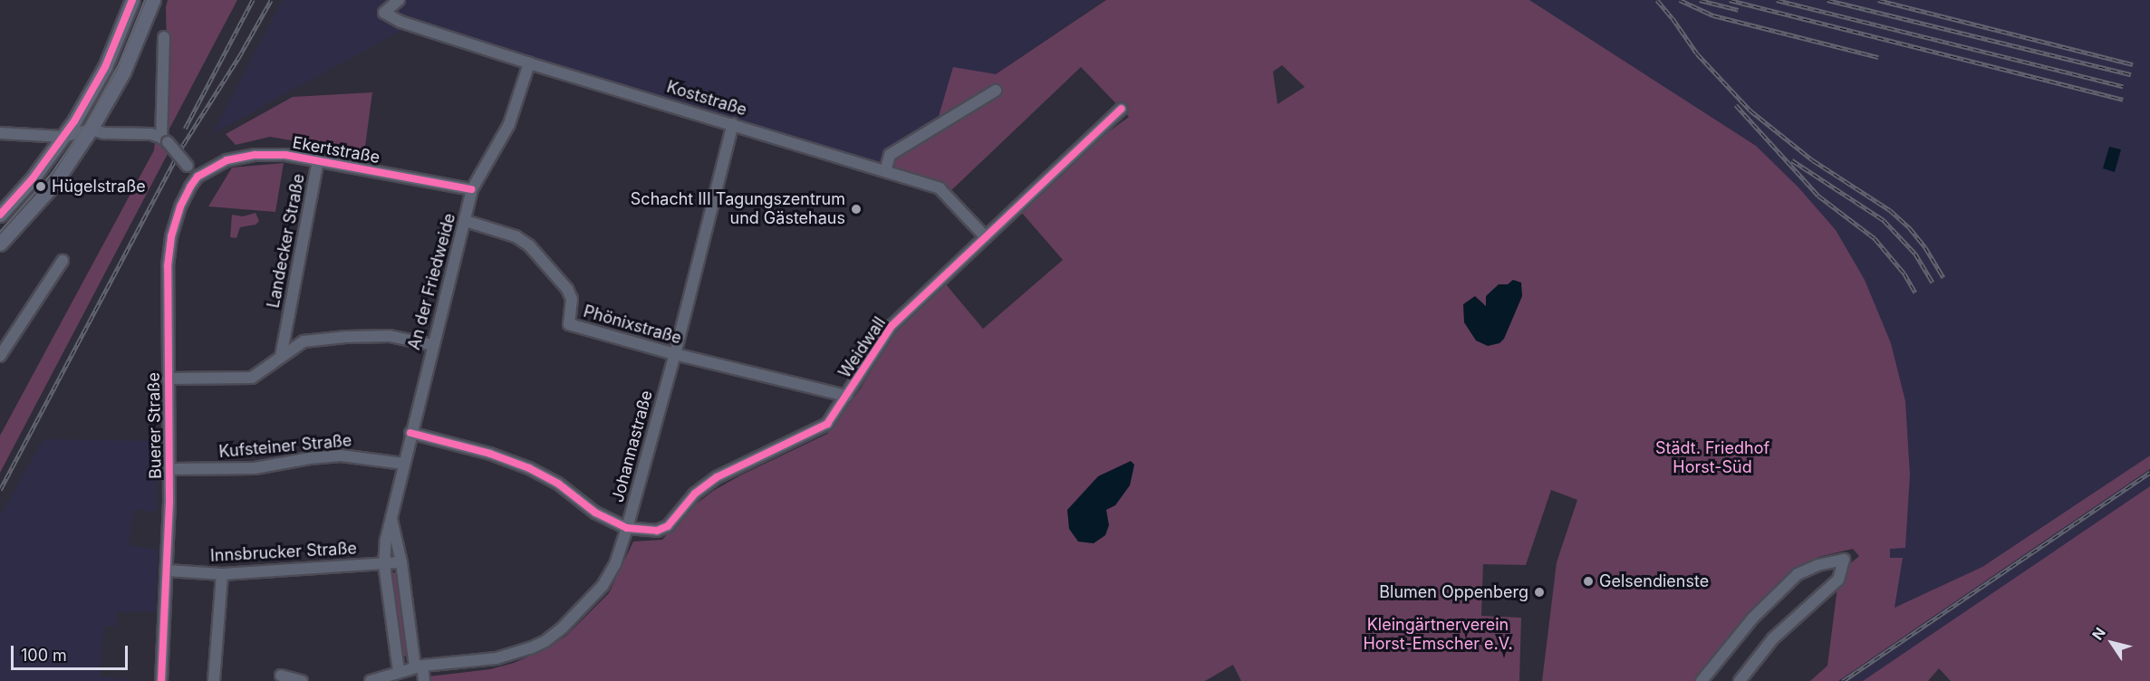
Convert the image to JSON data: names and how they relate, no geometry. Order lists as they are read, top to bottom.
{
  "streets": {
    "street": [
      "Koststraße",
      "Ekertstraße",
      "Landecker Straße",
      "An der Friedweide",
      "Phönixstraße",
      "Weidwall",
      "Buerer Straße",
      "Kufsteiner Straße",
      "Johannastraße",
      "Innsbrucker Straße"
    ]
  },
  "crossings": [
    ["Koststraße", "An der Friedweide"],
    ["Koststraße", "Weidwall"],
    ["Koststraße", "Johannastraße"],
    ["Ekertstraße", "Landecker Straße"],
    ["Ekertstraße", "An der Friedweide"],
    ["Ekertstraße", "Buerer Straße"],
    ["An der Friedweide", "Phönixstraße"],
    ["An der Friedweide", "Kufsteiner Straße"],
    ["An der Friedweide", "Johannastraße"],
    ["An der Friedweide", "Innsbrucker Straße"],
    ["Phönixstraße", "Weidwall"],
    ["Phönixstraße", "Johannastraße"],
    ["Weidwall", "Johannastraße"],
    ["Buerer Straße", "Kufsteiner Straße"],
    ["Buerer Straße", "Innsbrucker Straße"]
  ],
  "parks": ["Städt. Friedhof Horst-Süd", "Kleingärtnerverein Horst-Emscher e.V."],
  "places": [
    "Hügelstraße",
    "Schacht III Tagungszentrum und Gästehaus",
    "Gelsendienste",
    "Blumen Oppenberg"
  ],
  "scale_bar": "100 m",
  "north": "top left"
}
